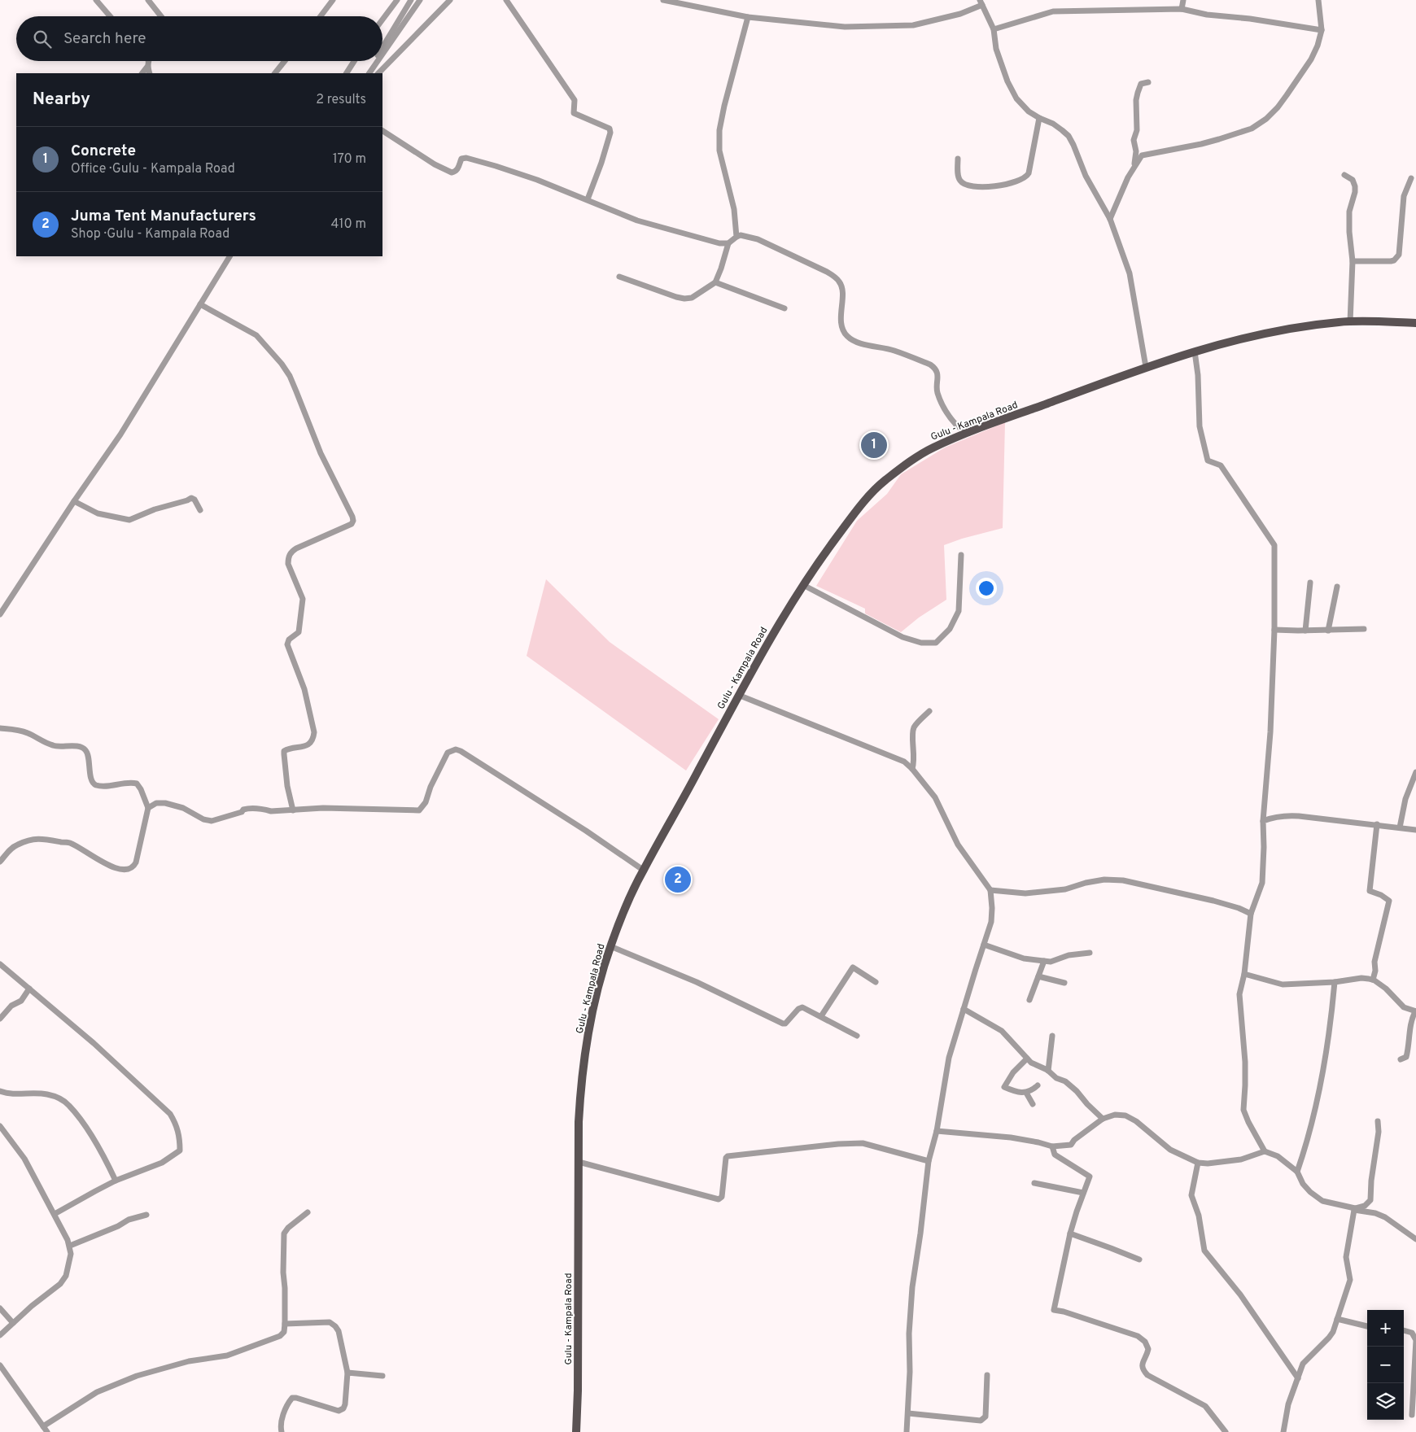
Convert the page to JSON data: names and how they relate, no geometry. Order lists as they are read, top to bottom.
{
  "streets": {
    "main road": ["Gulu - Kampala Road"]
  },
  "page": {
    "search": "Search here",
    "heading": ["Nearby", "2 results"],
    "list": [
      {
        "mark": "1",
        "name": "Concrete",
        "note": "Office · Gulu - Kampala Road",
        "value": "170 m"
      },
      {
        "mark": "2",
        "name": "Juma Tent Manufacturers",
        "note": "Shop · Gulu - Kampala Road",
        "value": "410 m"
      }
    ],
    "pins": ["1", "2"],
    "map_buttons": ["+", "−"]
  }
}
